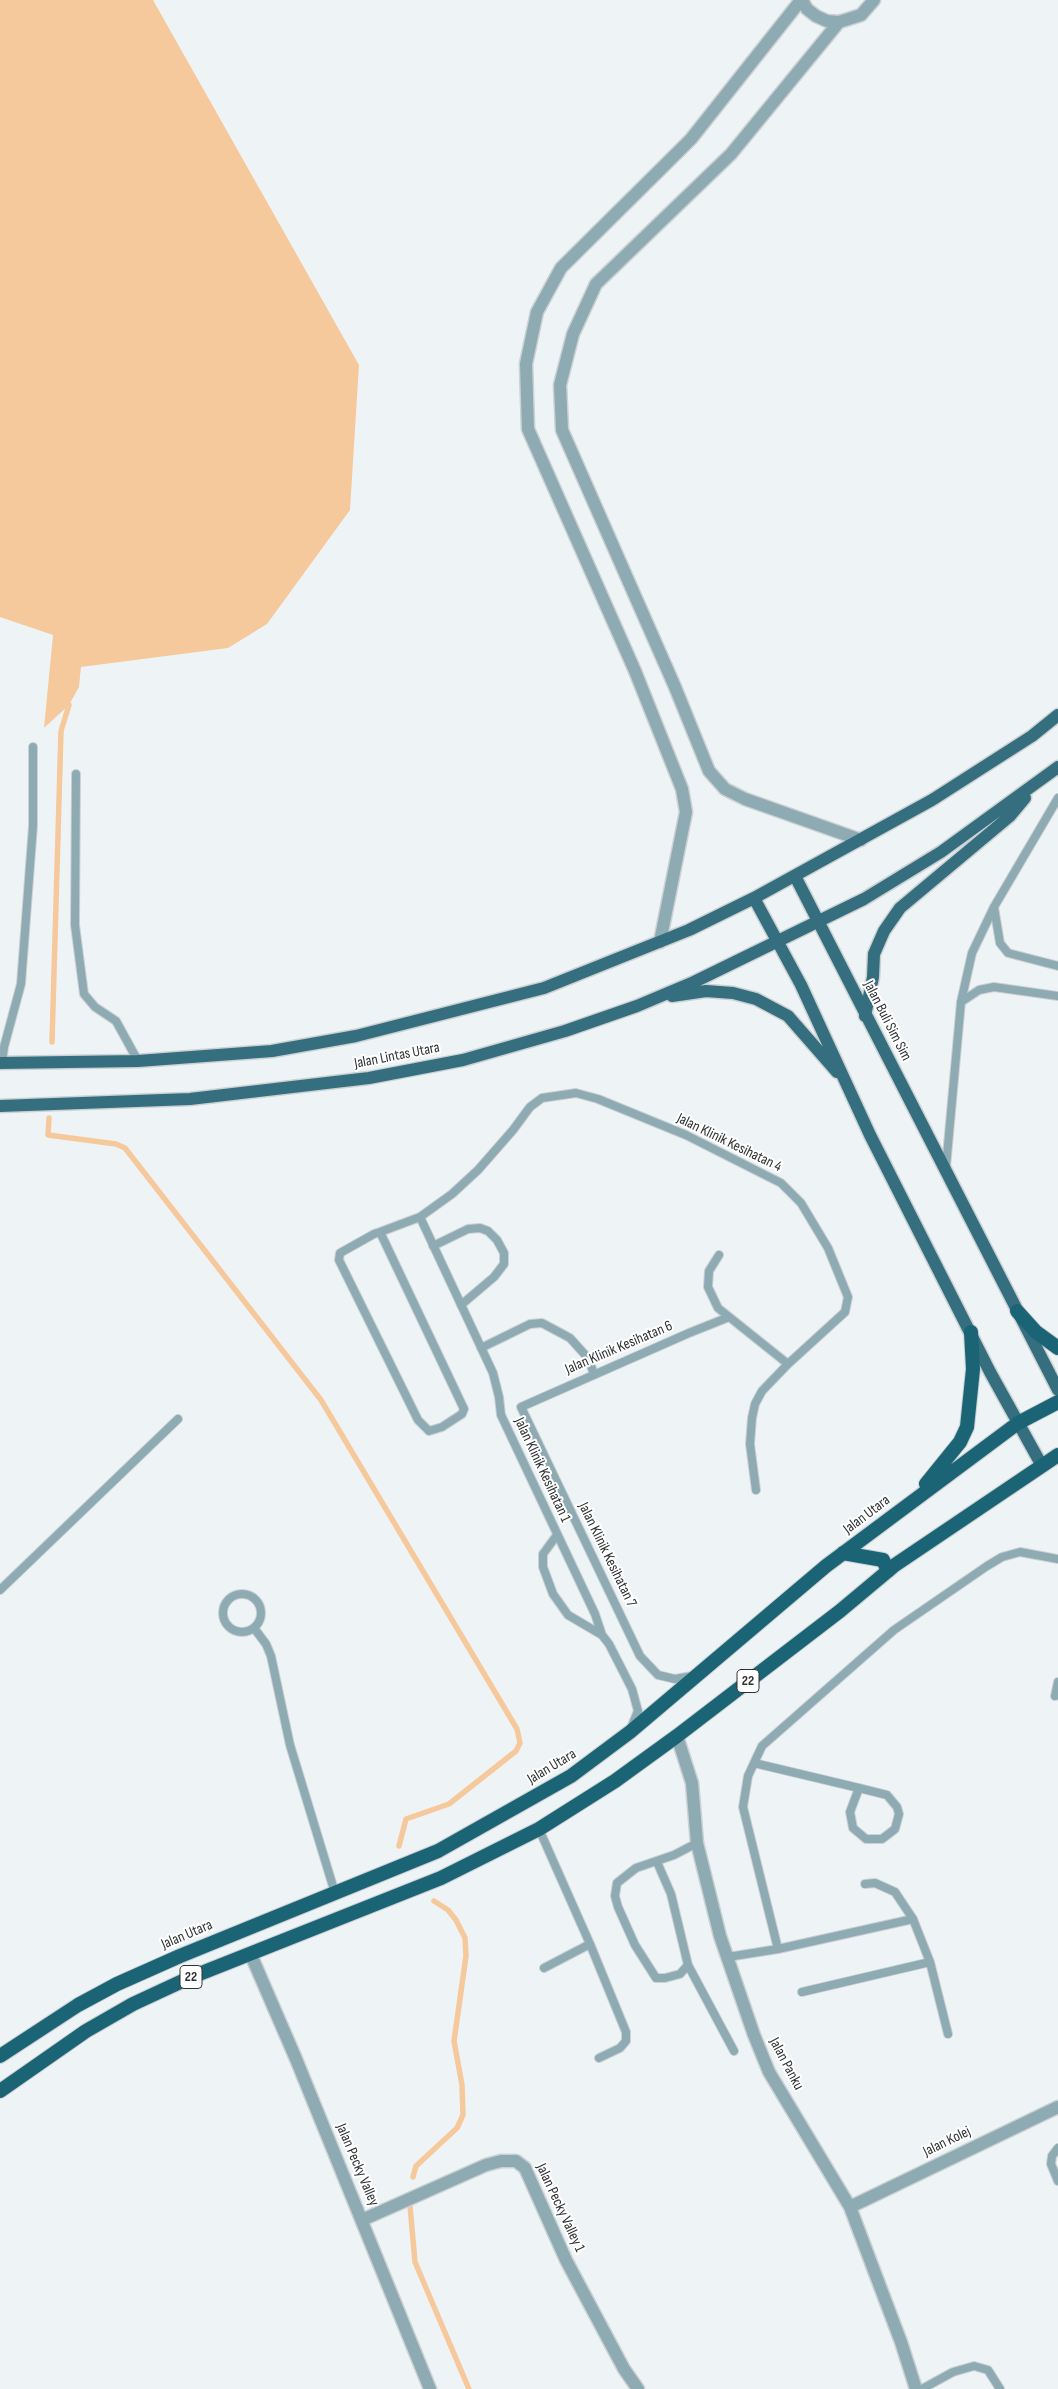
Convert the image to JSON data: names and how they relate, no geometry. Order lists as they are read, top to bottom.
{
  "streets": {
    "highway": ["Jalan Utara", "22"],
    "main road": ["Jalan Buli Sim Sim", "Jalan Lintas Utara"],
    "street": [
      "Jalan Panku",
      "Jalan Kolej",
      "Jalan Pecky Valley",
      "Jalan Pecky Valley 1"
    ],
    "lane": [
      "Jalan Klinik Kesihatan 4",
      "Jalan Klinik Kesihatan 6",
      "Jalan Klinik Kesihatan 1",
      "Jalan Klinik Kesihatan 7"
    ]
  },
  "crossings": [
    ["Jalan Buli Sim Sim", "Jalan Lintas Utara"],
    ["Jalan Klinik Kesihatan 4", "Jalan Klinik Kesihatan 1"],
    ["Jalan Klinik Kesihatan 6", "Jalan Klinik Kesihatan 7"],
    ["Jalan Klinik Kesihatan 1", "Jalan Utara"],
    ["Jalan Utara", "Jalan Klinik Kesihatan 7"],
    ["22", "Jalan Panku"],
    ["22", "Jalan Pecky Valley"],
    ["Jalan Panku", "Jalan Kolej"],
    ["Jalan Pecky Valley", "Jalan Pecky Valley 1"]
  ]
}
